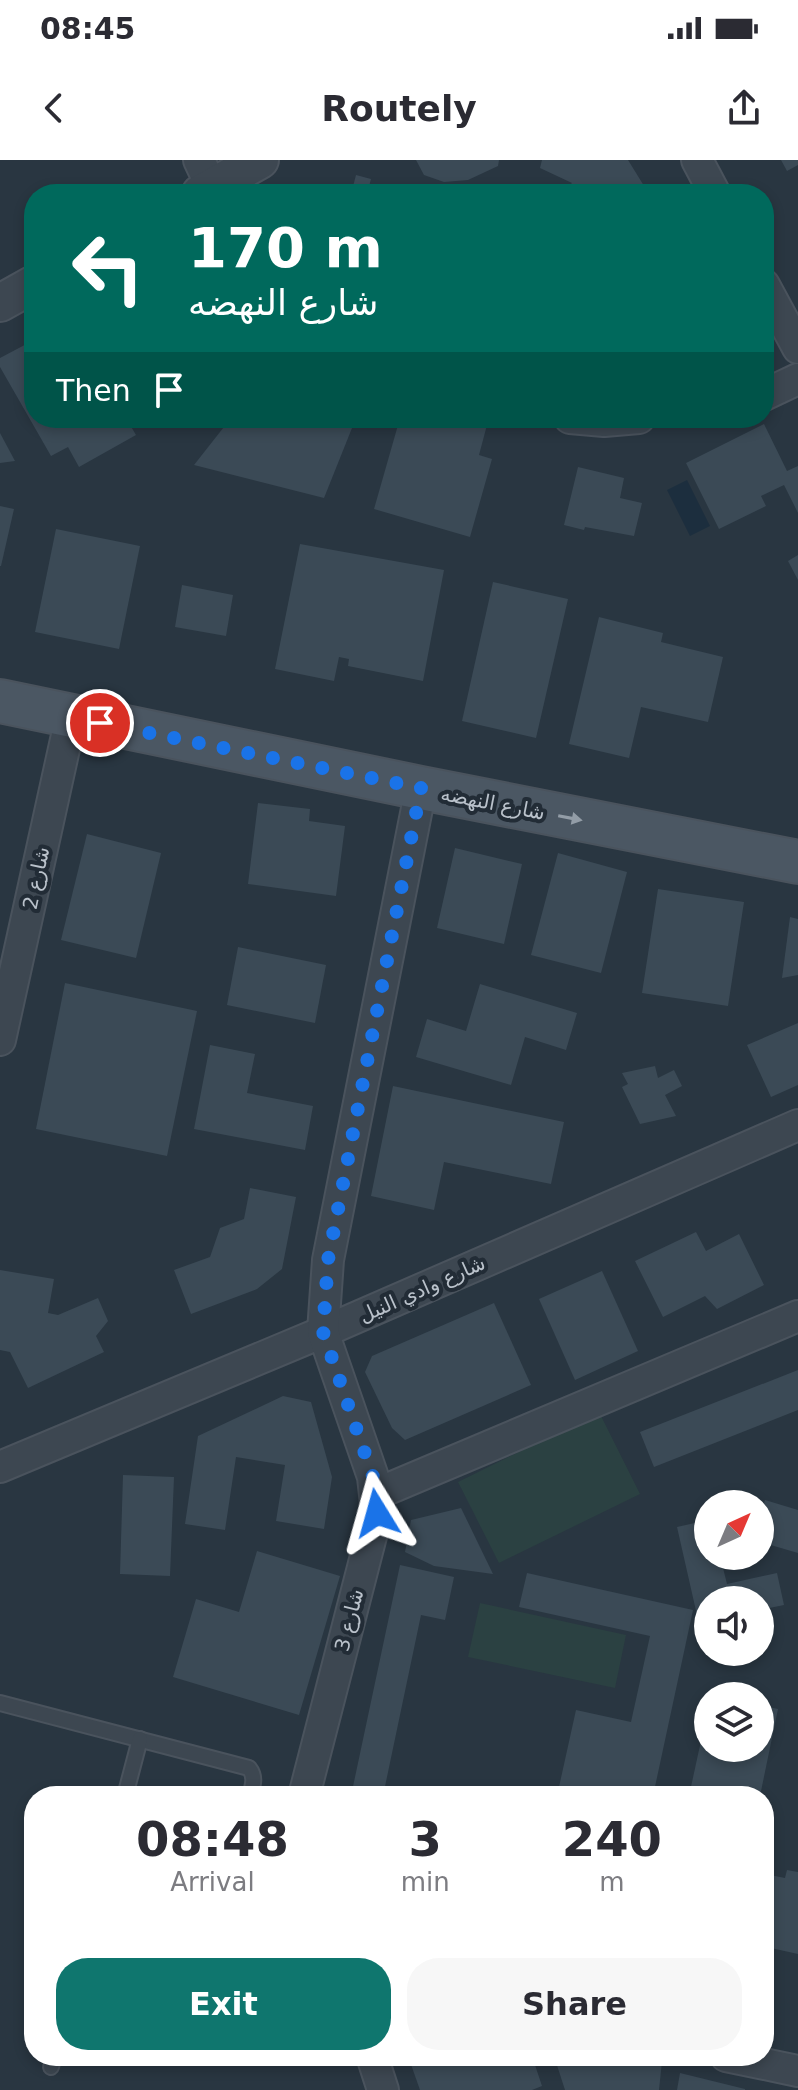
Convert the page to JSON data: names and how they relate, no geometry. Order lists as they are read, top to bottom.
{
  "streets": {
    "main road": ["شارع النهضه"],
    "street": ["شارع 2", "شارع وادي النيل", "شارع 3"]
  },
  "crossings": [
    ["شارع النهضه", "شارع 2"],
    ["شارع النهضه", "شارع 3"],
    ["شارع وادي النيل", "شارع 3"]
  ],
  "one_way": ["شارع النهضه"],
  "north": "top right",
  "page": {
    "status": "08:45",
    "header": "Routely",
    "turn": ["170 m", "شارع النهضه"],
    "then": "Then",
    "eta": [
      "08:48",
      "Arrival",
      "3",
      "min",
      "240",
      "m"
    ],
    "buttons": ["Exit", "Share"]
  }
}
